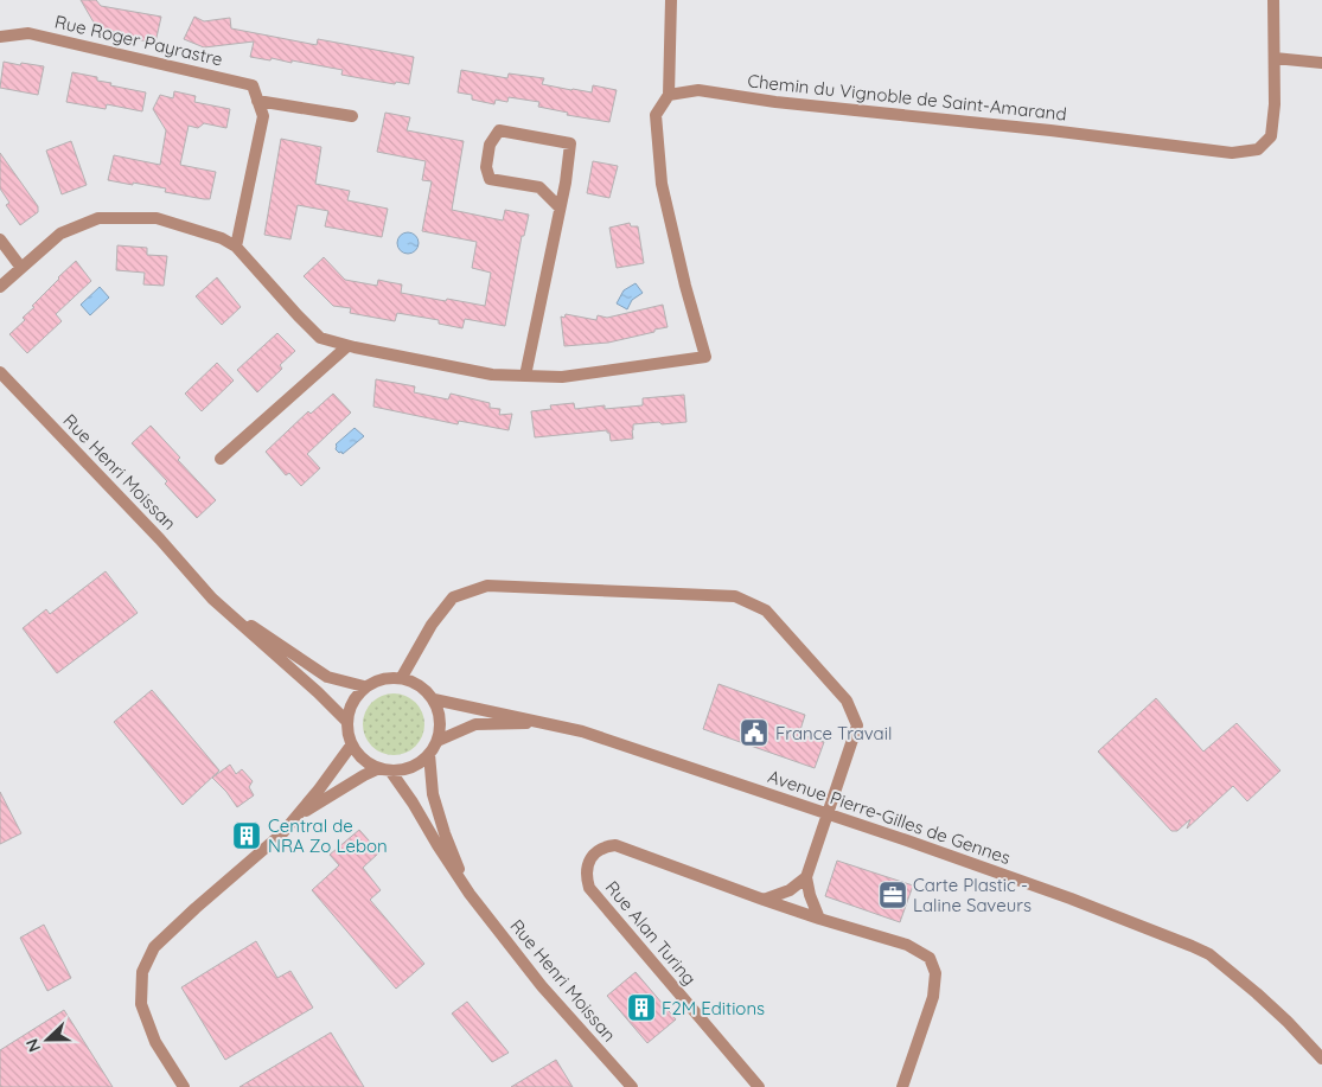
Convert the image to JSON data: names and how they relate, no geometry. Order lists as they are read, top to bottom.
{
  "streets": {
    "street": [
      "Rue Roger Payrastre",
      "Chemin du Vignoble de Saint-Amarand",
      "Rue Henri Moissan",
      "Avenue Pierre-Gilles de Gennes",
      "Rue Alan Turing"
    ]
  },
  "crossings": [
    ["Rue Henri Moissan", "Avenue Pierre-Gilles de Gennes"]
  ],
  "places": {
    "public building": ["France Travail"],
    "building": ["Central de NRA Zo Lebon", "F2M Editions"],
    "office": ["Carte Plastic - Laline Saveurs"]
  },
  "north": "left"
}
